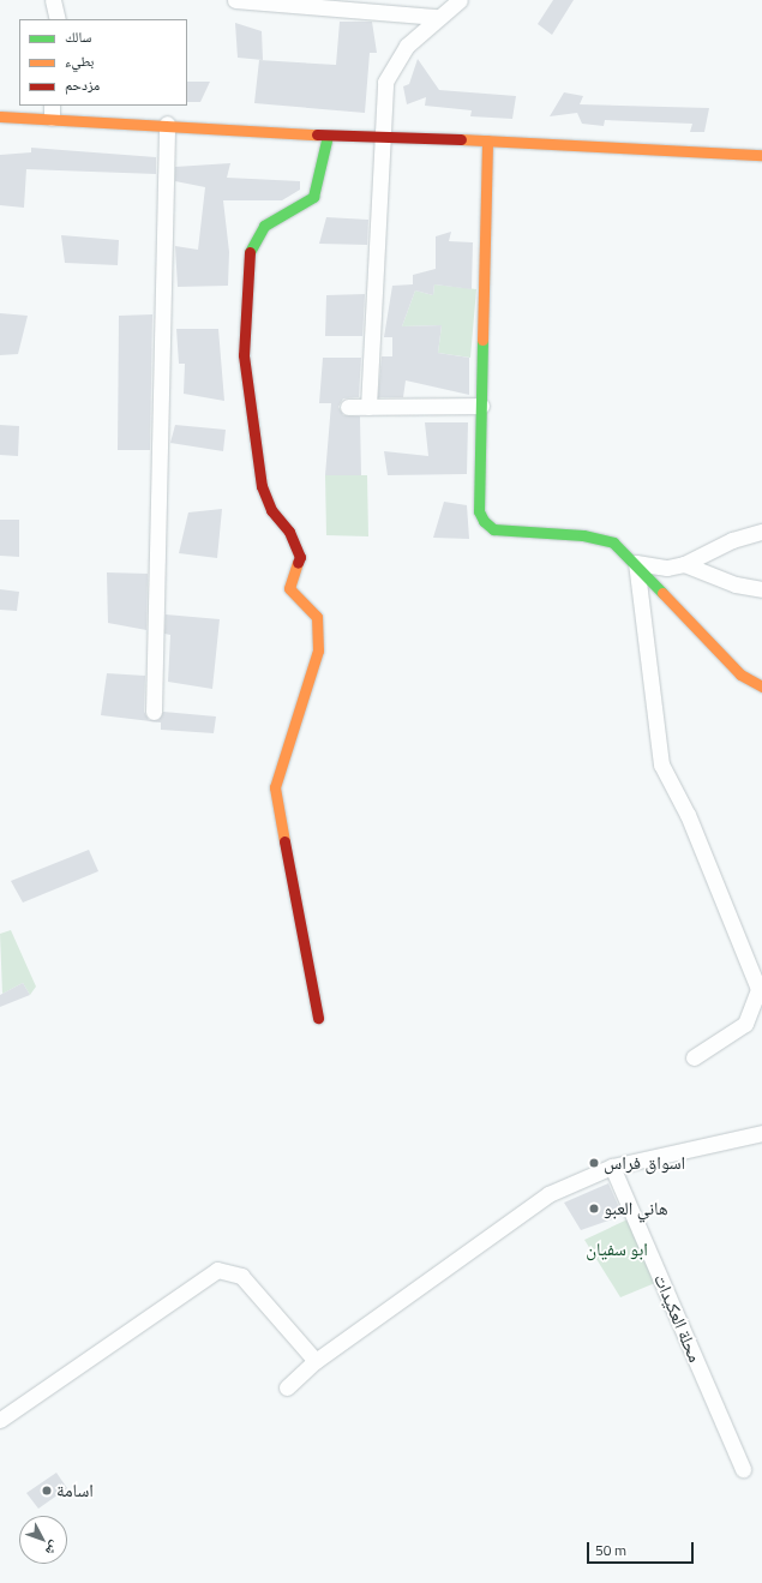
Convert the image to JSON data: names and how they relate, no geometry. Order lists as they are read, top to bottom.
{
  "streets": {
    "street": ["محلة العكيدات"]
  },
  "parks": ["ابو سفيان"],
  "places": ["اسواق فراس", "هاني العبو", "اسامة"],
  "legend": ["سالك", "بطيء", "مزدحم"],
  "scale_bar": "50 m",
  "north": "bottom right"
}
